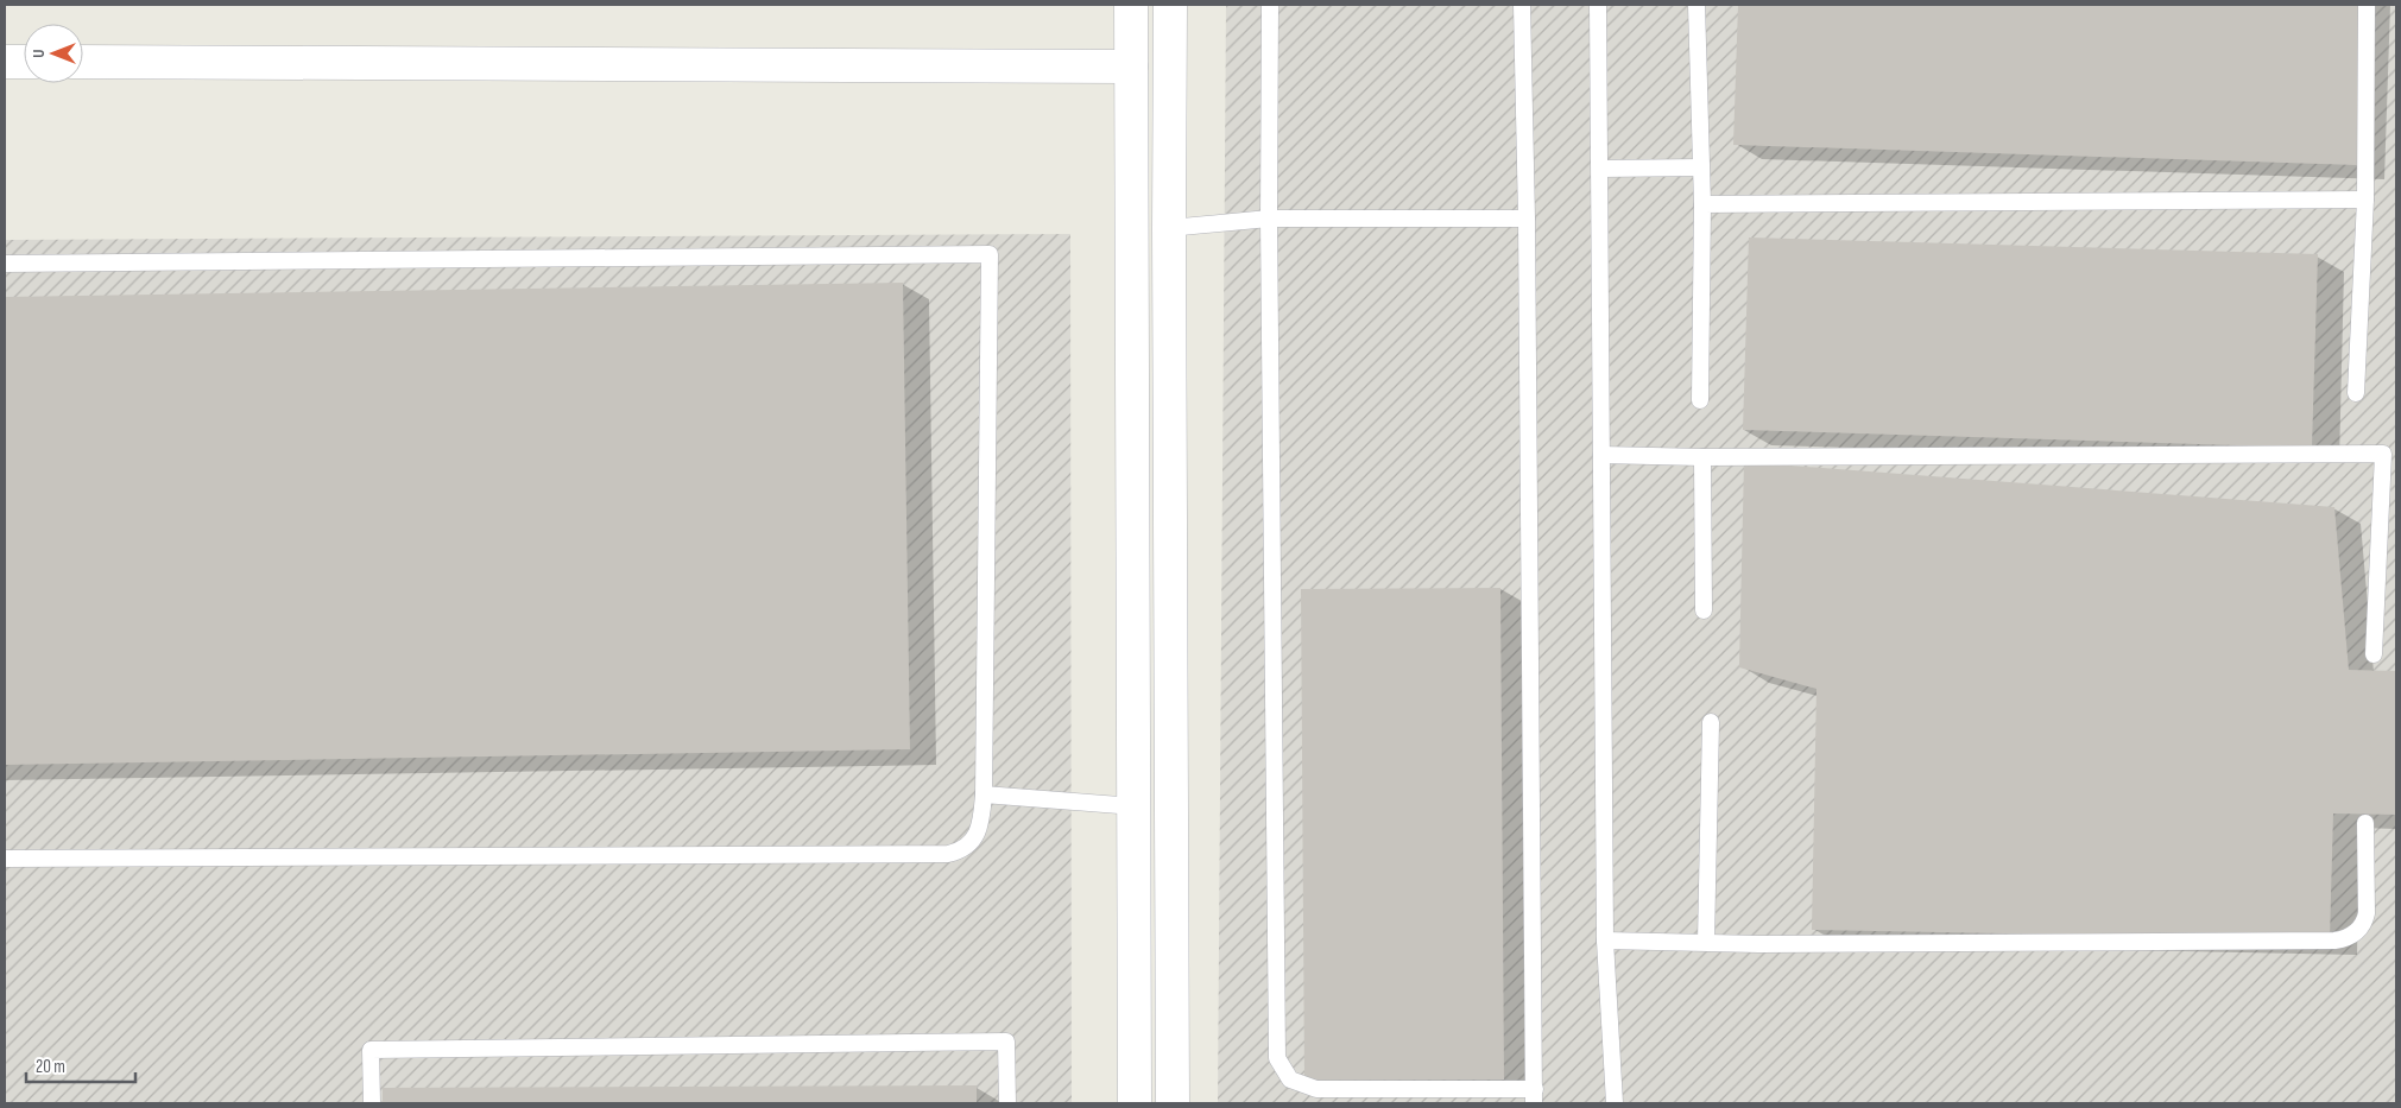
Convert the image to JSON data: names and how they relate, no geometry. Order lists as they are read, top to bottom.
{
  "scale_bar": "20 m",
  "north": "left"
}
